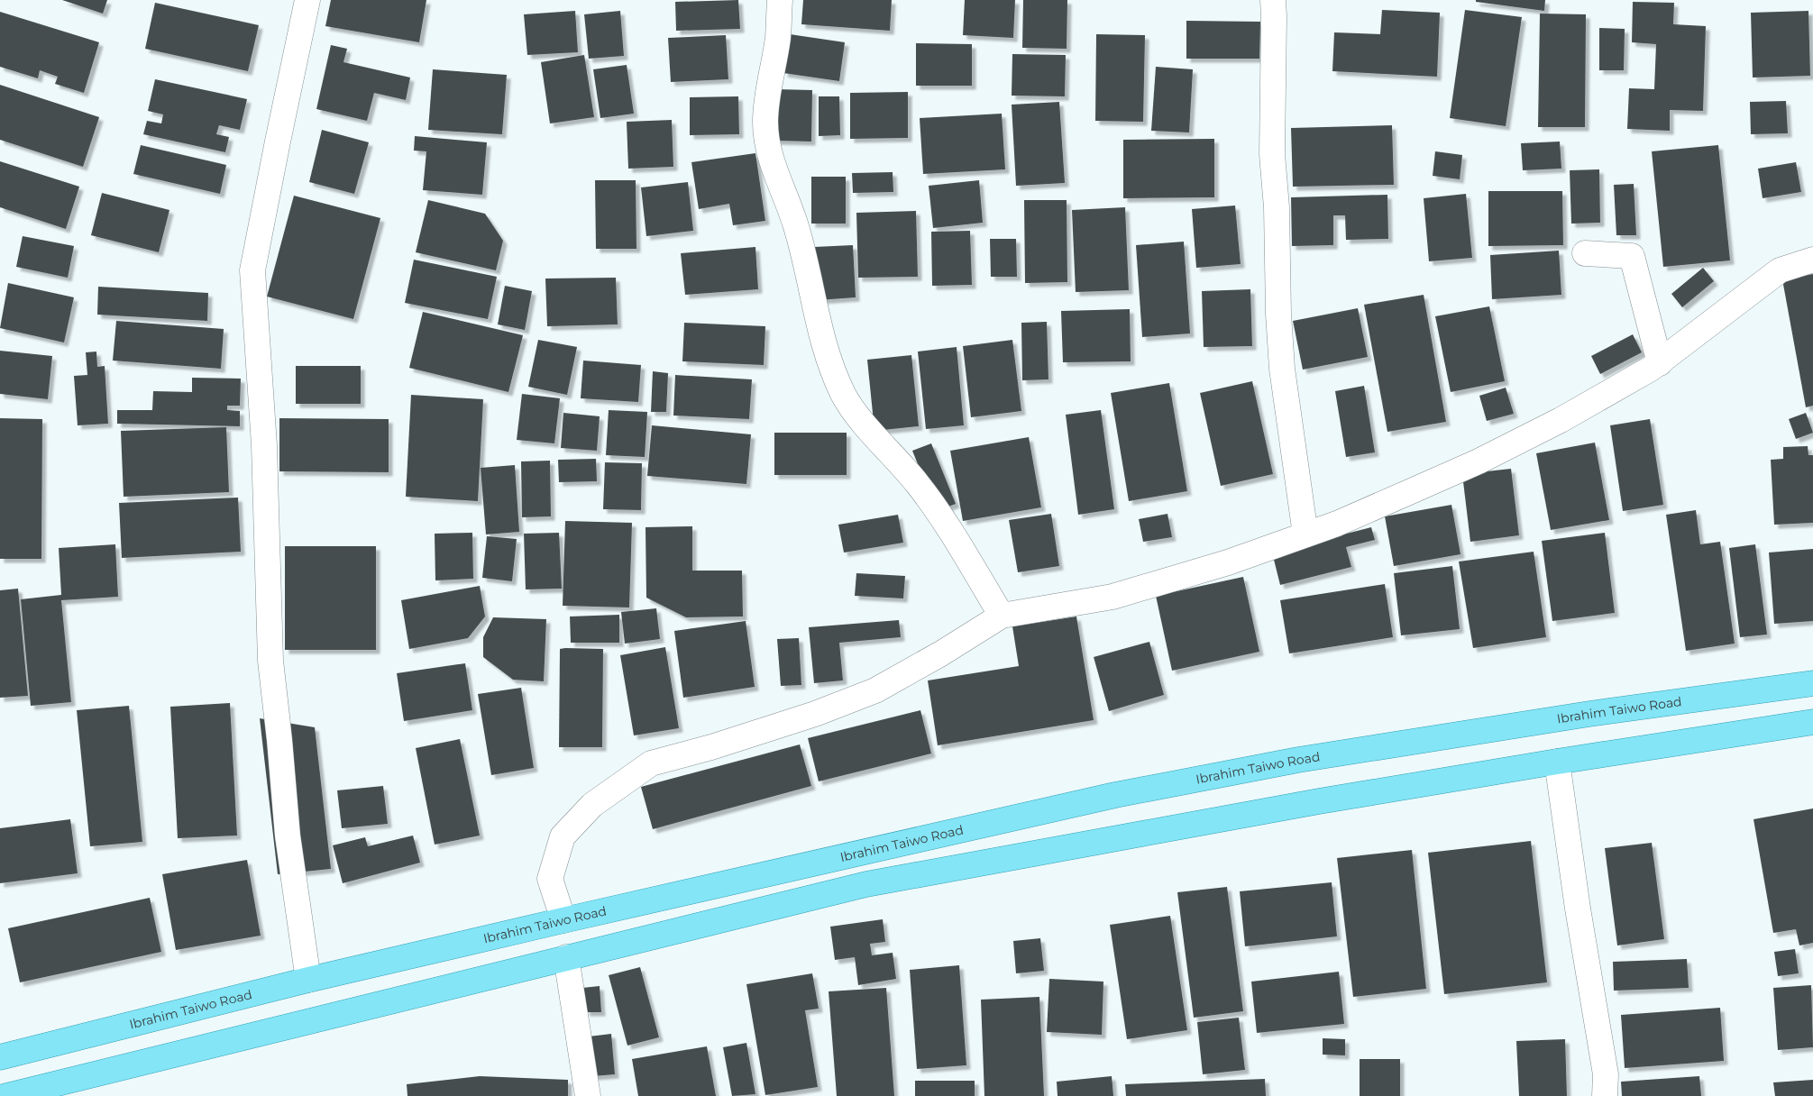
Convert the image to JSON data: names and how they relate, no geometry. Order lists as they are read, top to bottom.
{
  "streets": {
    "main road": ["Ibrahim Taiwo Road"]
  }
}
